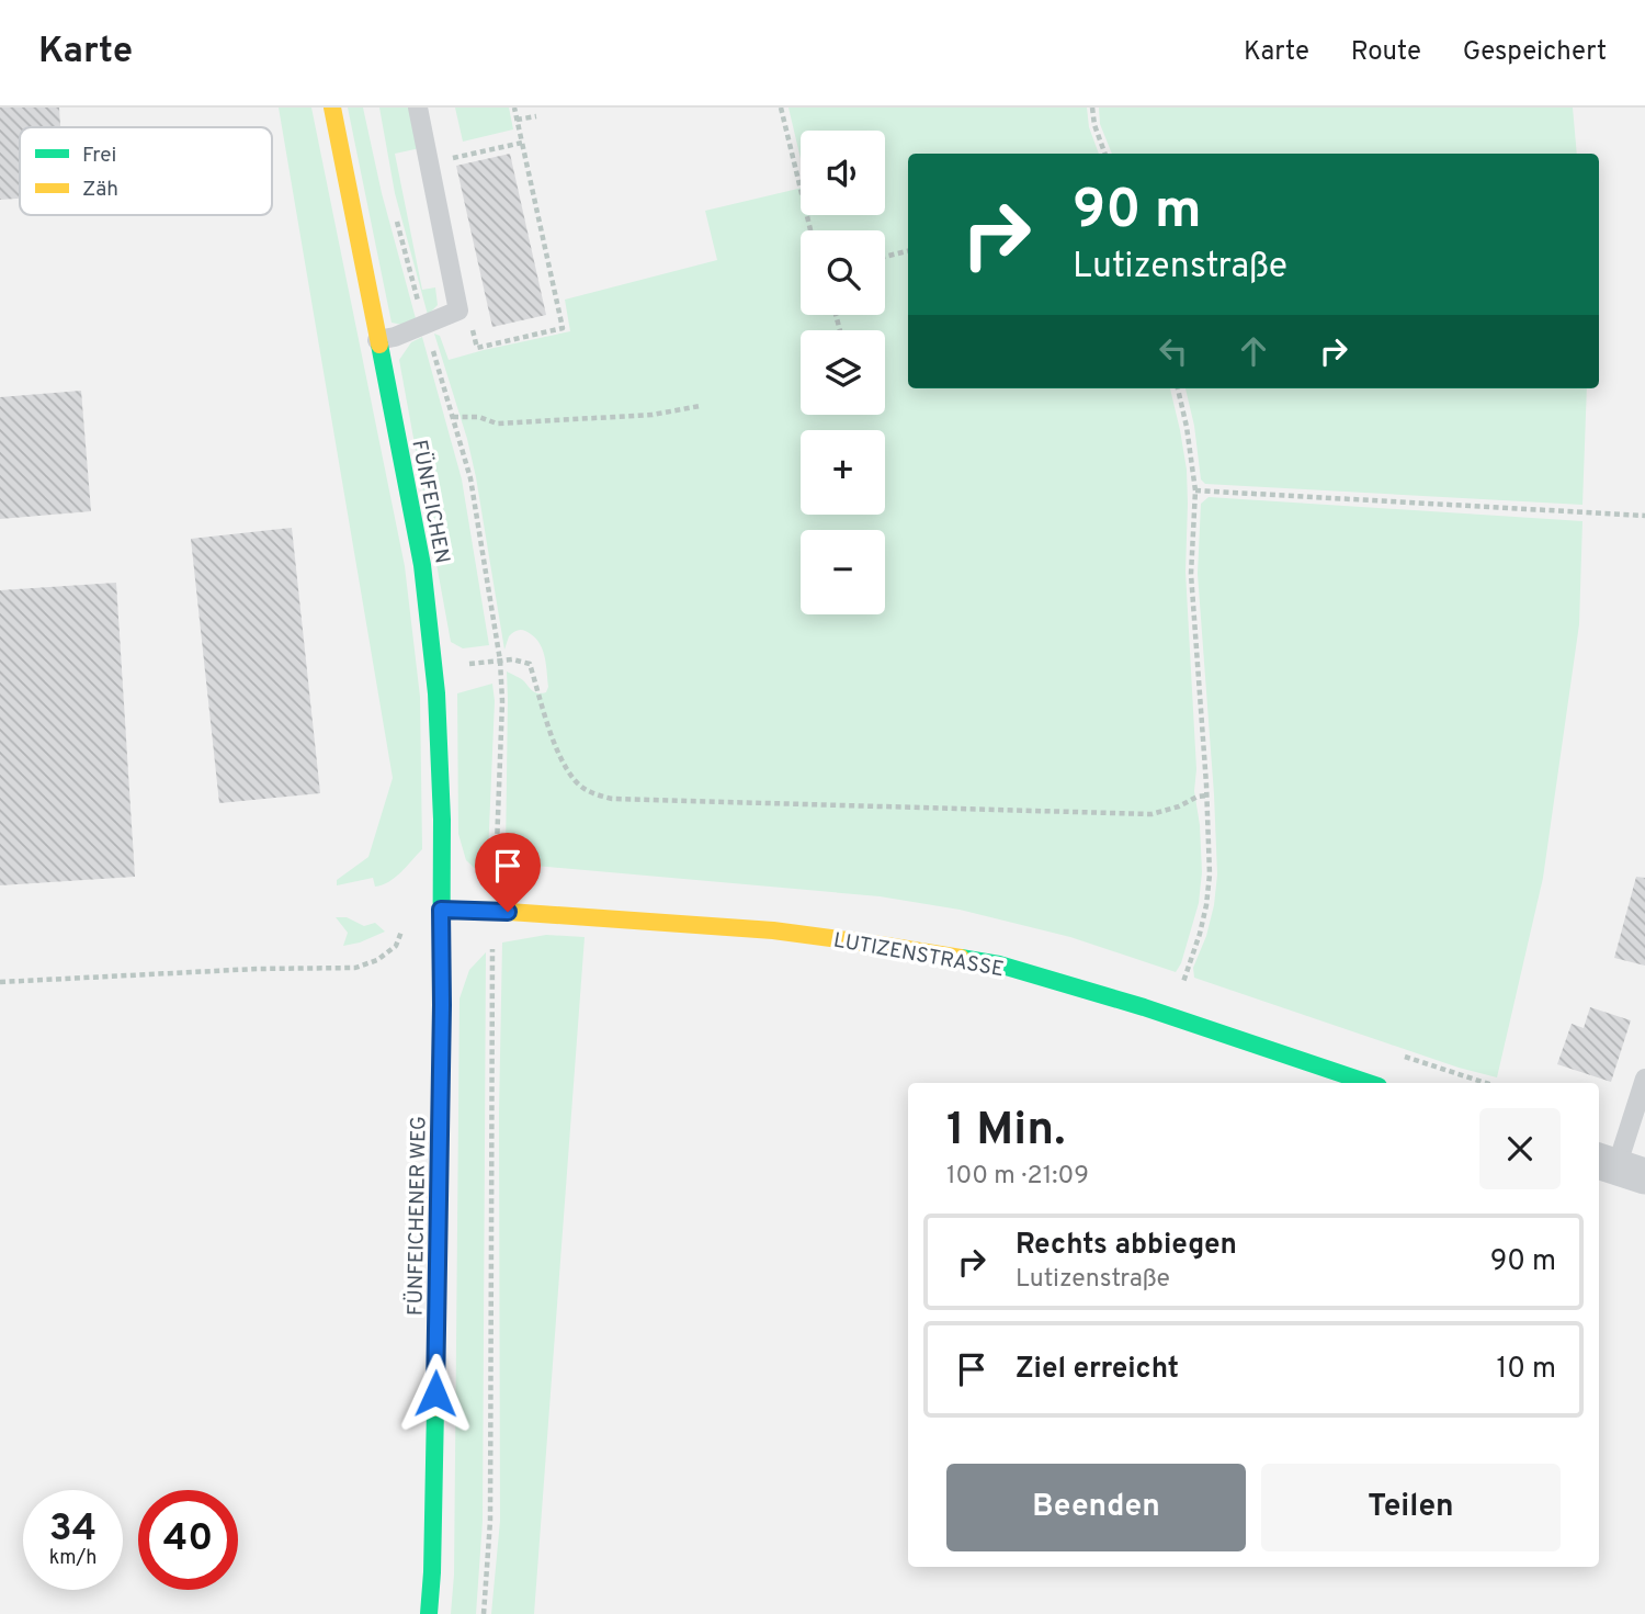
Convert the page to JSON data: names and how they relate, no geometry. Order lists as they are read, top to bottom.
{
  "streets": {
    "street": ["FÜNFEICHEN", "LUTIZENSTRASSE", "FÜNFEICHENER WEG"]
  },
  "crossings": [
    ["FÜNFEICHEN", "LUTIZENSTRASSE"],
    ["FÜNFEICHEN", "FÜNFEICHENER WEG"],
    ["LUTIZENSTRASSE", "FÜNFEICHENER WEG"]
  ],
  "legend": ["Frei", "Zäh"],
  "page": {
    "header": "Karte",
    "nav": ["Karte", "Route", "Gespeichert"],
    "map_buttons": ["+", "−"],
    "turn": ["90 m", "Lutizenstraße"],
    "heading": ["1 Min.", "100 m · 21:09"],
    "list": [
      {
        "name": "Rechts abbiegen",
        "note": "Lutizenstraße",
        "value": "90 m"
      },
      {
        "name": "Ziel erreicht",
        "value": "10 m"
      }
    ],
    "buttons": ["Beenden", "Teilen"],
    "speed": "34 km/h",
    "limit": "40"
  }
}
